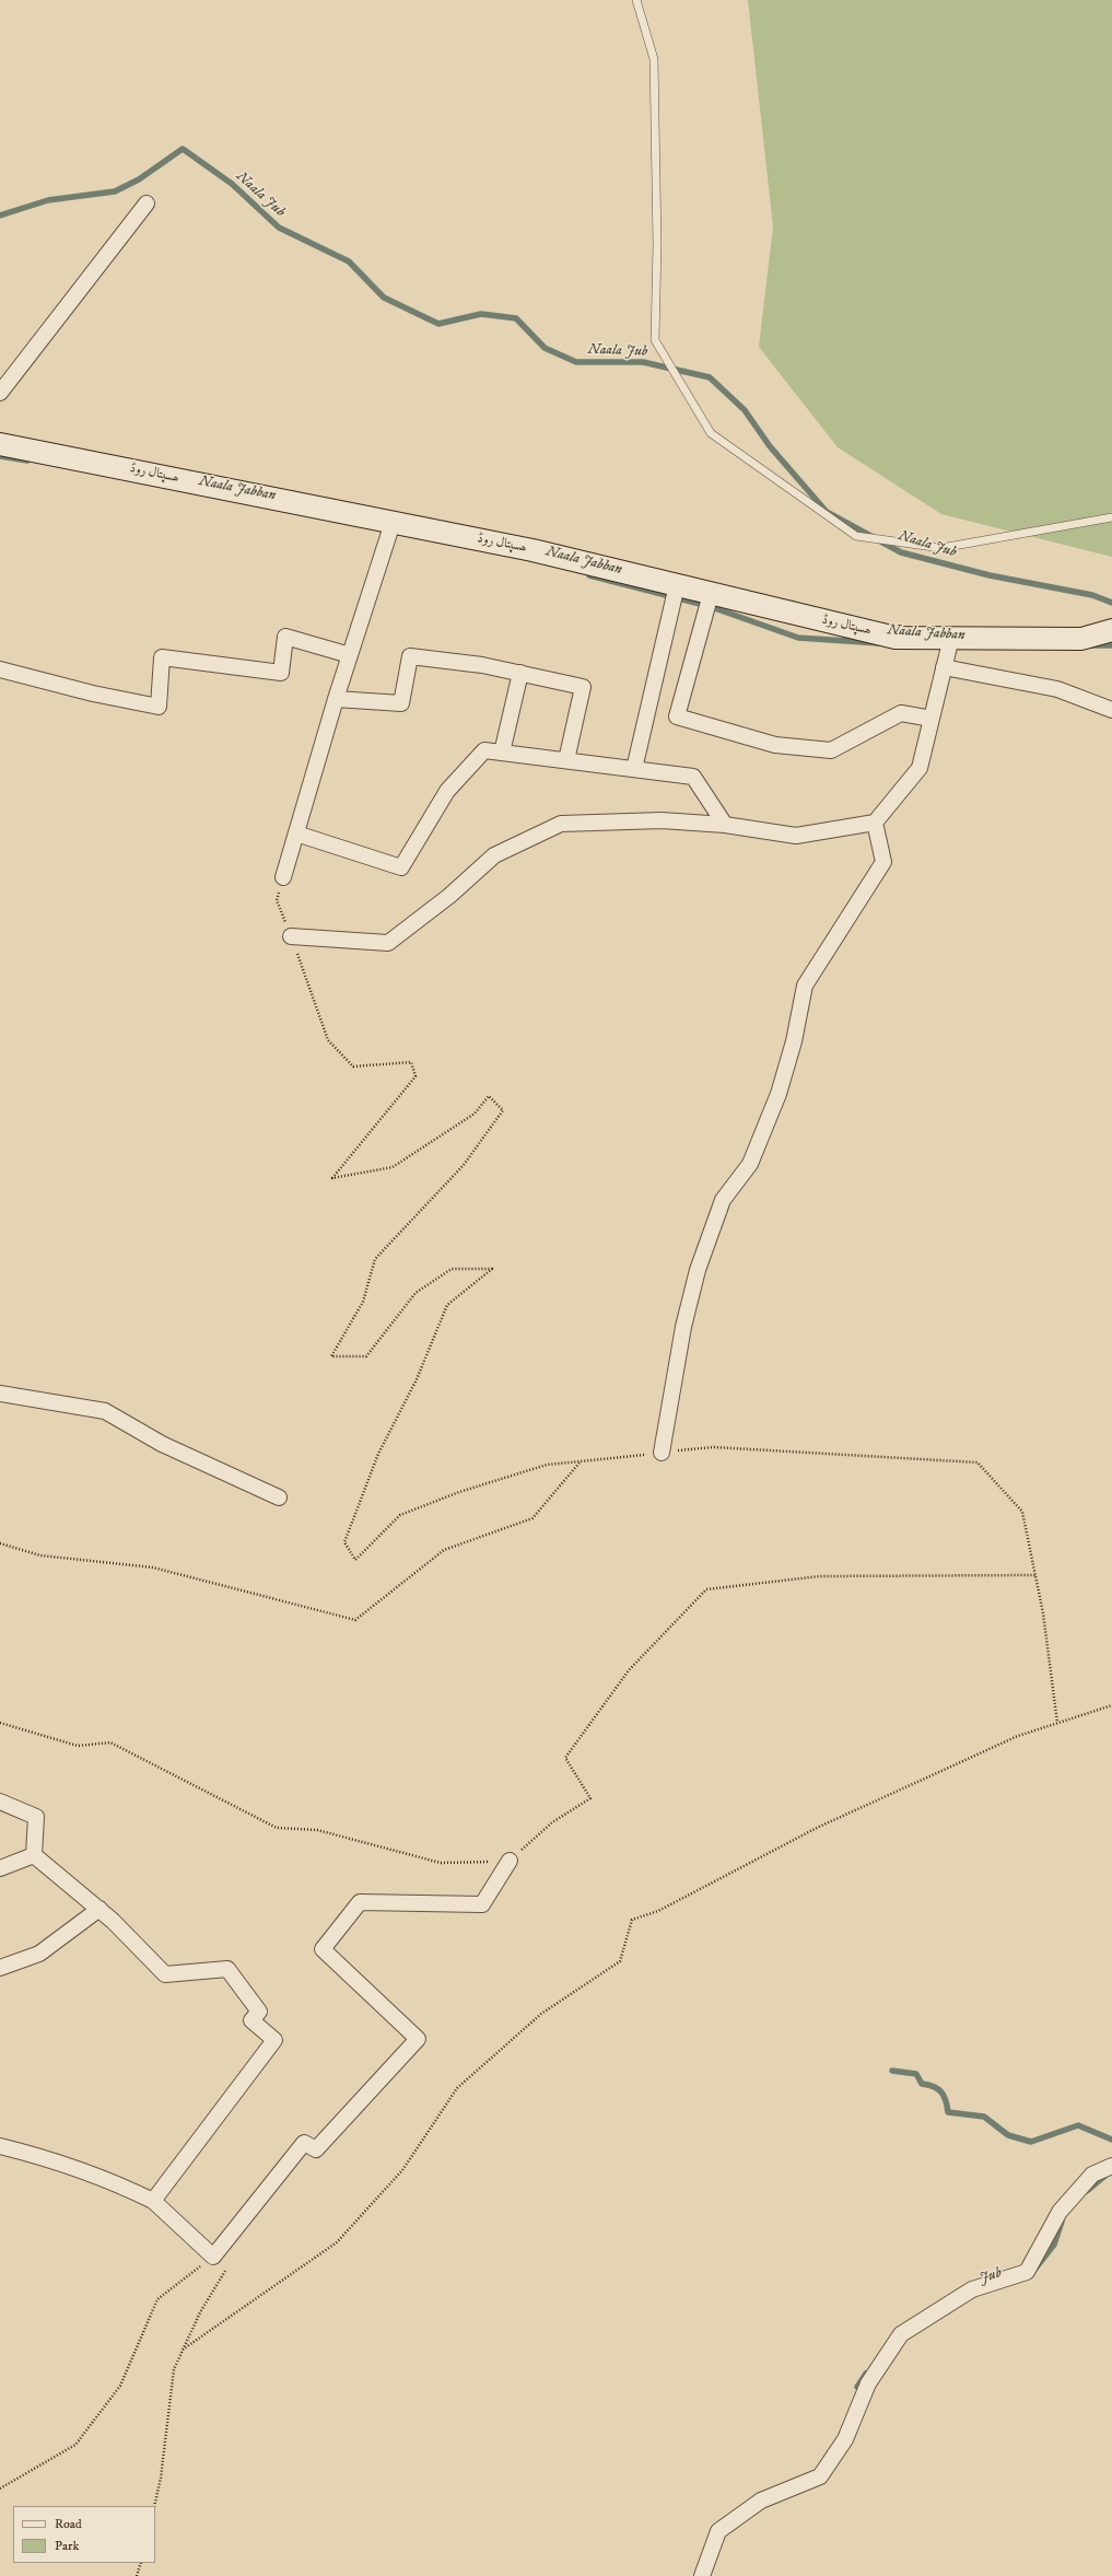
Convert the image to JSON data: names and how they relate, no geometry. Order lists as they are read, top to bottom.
{
  "streets": {
    "main road": ["ھسپتال روڈ"]
  },
  "water": ["Naala Jub", "Naala Jabban", "Jub"],
  "legend": ["Road", "Park"]
}
